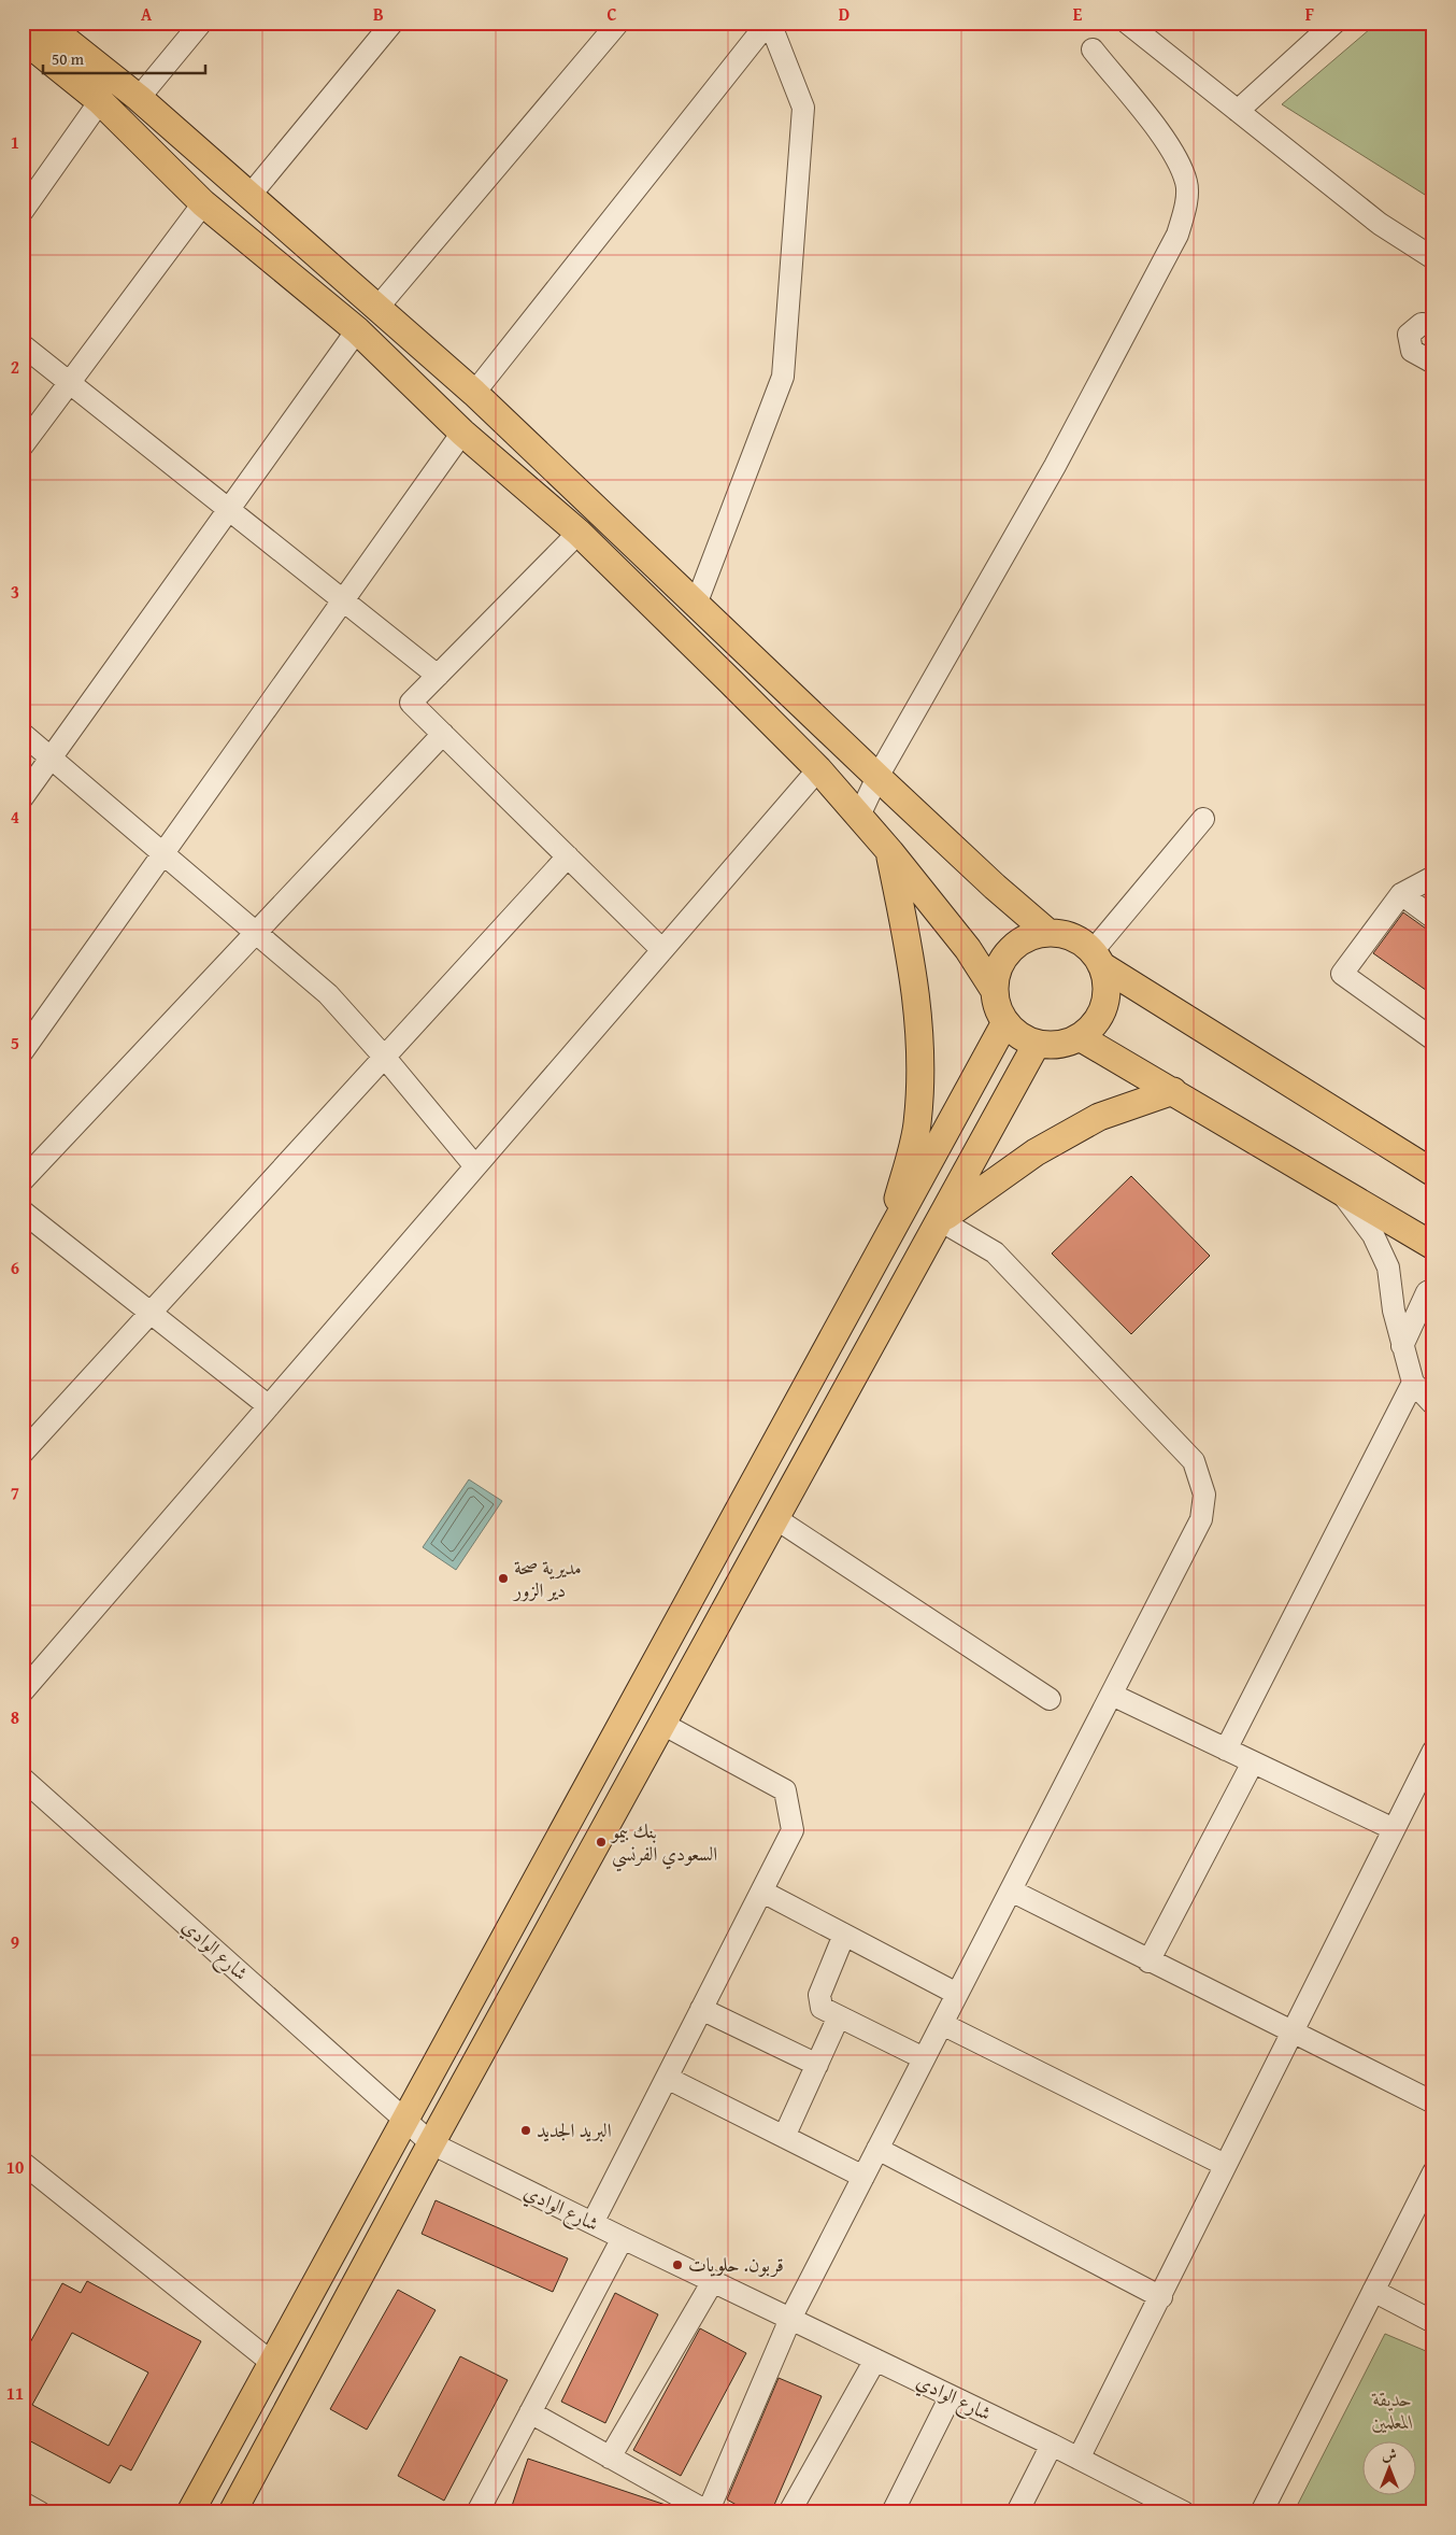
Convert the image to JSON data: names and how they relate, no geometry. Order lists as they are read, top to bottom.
{
  "streets": {
    "street": ["شارع الوادي"]
  },
  "parks": ["حديقة المعلمين"],
  "places": [
    "مديرية صحة دير الزور",
    "بنك بيمو السعودي الفرنسي",
    "البريد الجديد",
    "قربون. حلويات"
  ],
  "scale_bar": "50 m",
  "north": "top",
  "grid": {
    "columns": [
      "A",
      "B",
      "C",
      "D",
      "E",
      "F"
    ],
    "rows": [
      "1",
      "2",
      "3",
      "4",
      "5",
      "6",
      "7",
      "8",
      "9",
      "10",
      "11"
    ]
  }
}
